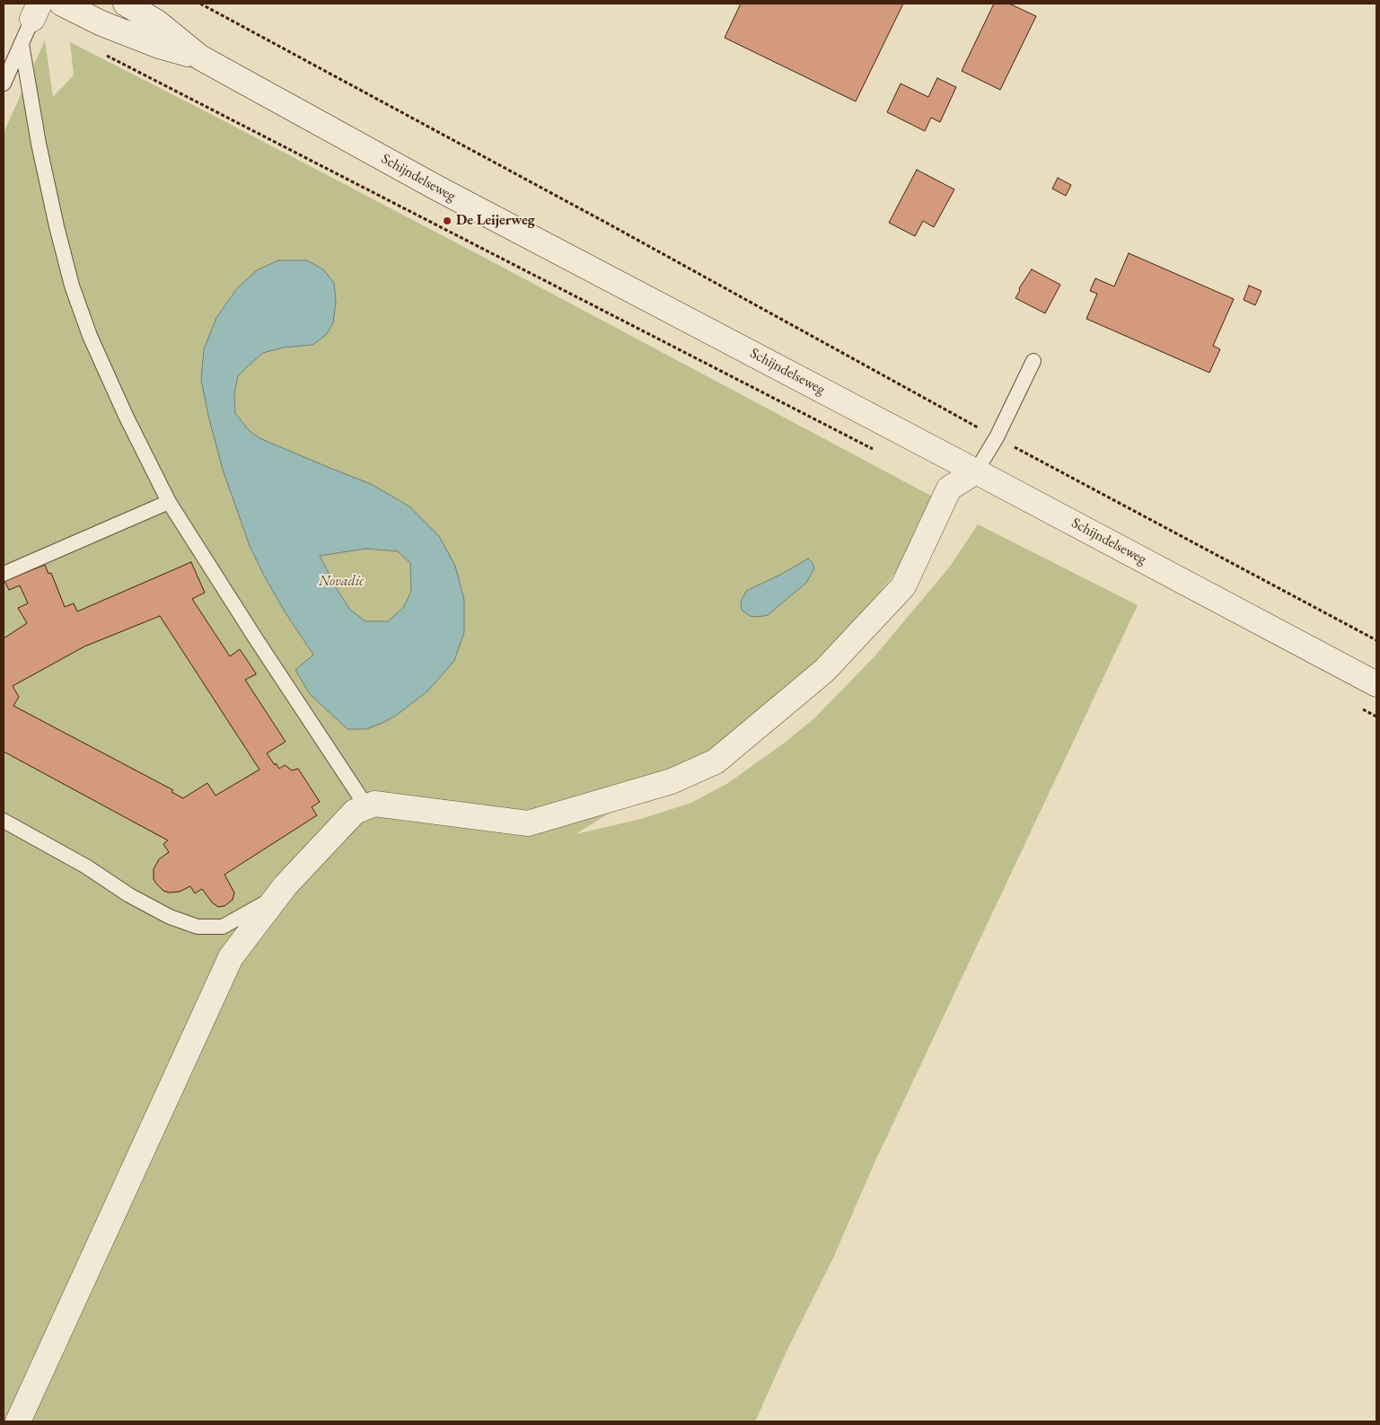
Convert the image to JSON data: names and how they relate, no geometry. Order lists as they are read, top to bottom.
{
  "streets": {
    "main road": ["Schijndelseweg"]
  },
  "parks": ["Novadic"],
  "places": ["De Leijerweg"]
}
